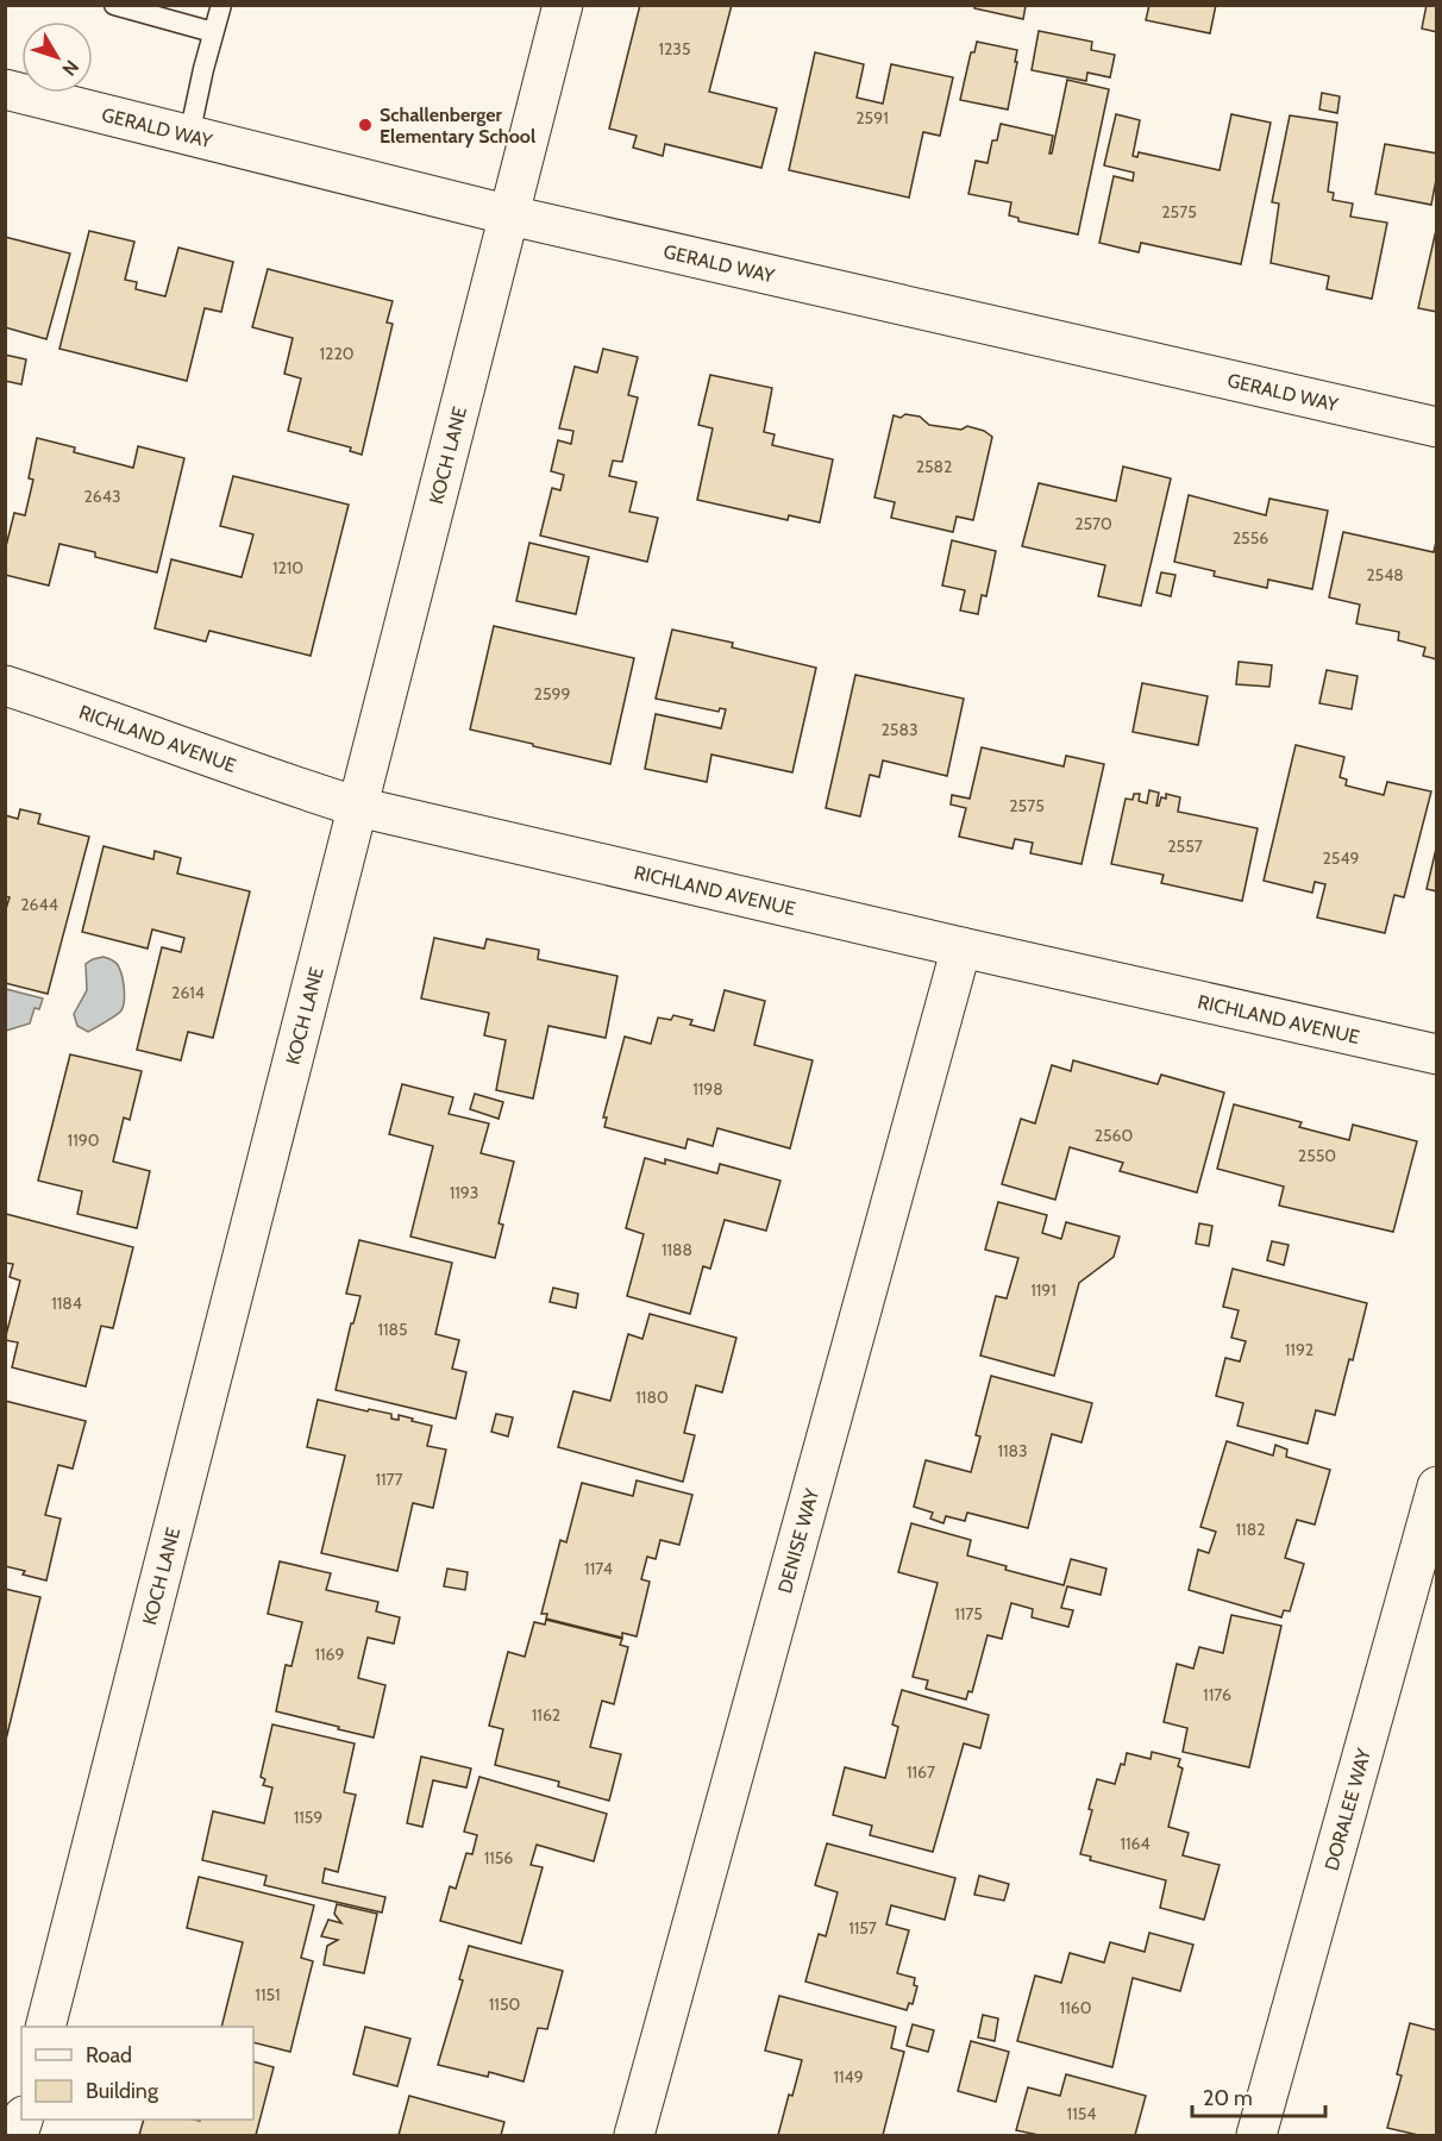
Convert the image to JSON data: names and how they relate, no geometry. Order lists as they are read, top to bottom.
{
  "streets": {
    "street": [
      "GERALD WAY",
      "KOCH LANE",
      "RICHLAND AVENUE",
      "DENISE WAY",
      "DORALEE WAY"
    ]
  },
  "crossings": [
    ["GERALD WAY", "KOCH LANE"],
    ["KOCH LANE", "RICHLAND AVENUE"],
    ["RICHLAND AVENUE", "DENISE WAY"]
  ],
  "places": ["Schallenberger Elementary School"],
  "house_numbers": [
    "1235",
    "2591",
    "2575",
    "1220",
    "2582",
    "2643",
    "2570",
    "2556",
    "1210",
    "2548",
    "2599",
    "2583",
    "2575",
    "2557",
    "2549",
    "2644",
    "2614",
    "1198",
    "2560",
    "1190",
    "2550",
    "1193",
    "1188",
    "1191",
    "1184",
    "1185",
    "1192",
    "1180",
    "1183",
    "1177",
    "1182",
    "1174",
    "1175",
    "1169",
    "1176",
    "1162",
    "1167",
    "1159",
    "1164",
    "1156",
    "1157",
    "1151",
    "1150",
    "1160",
    "1149",
    "1154"
  ],
  "legend": ["Road", "Building"],
  "scale_bar": "20 m",
  "north": "bottom right"
}
